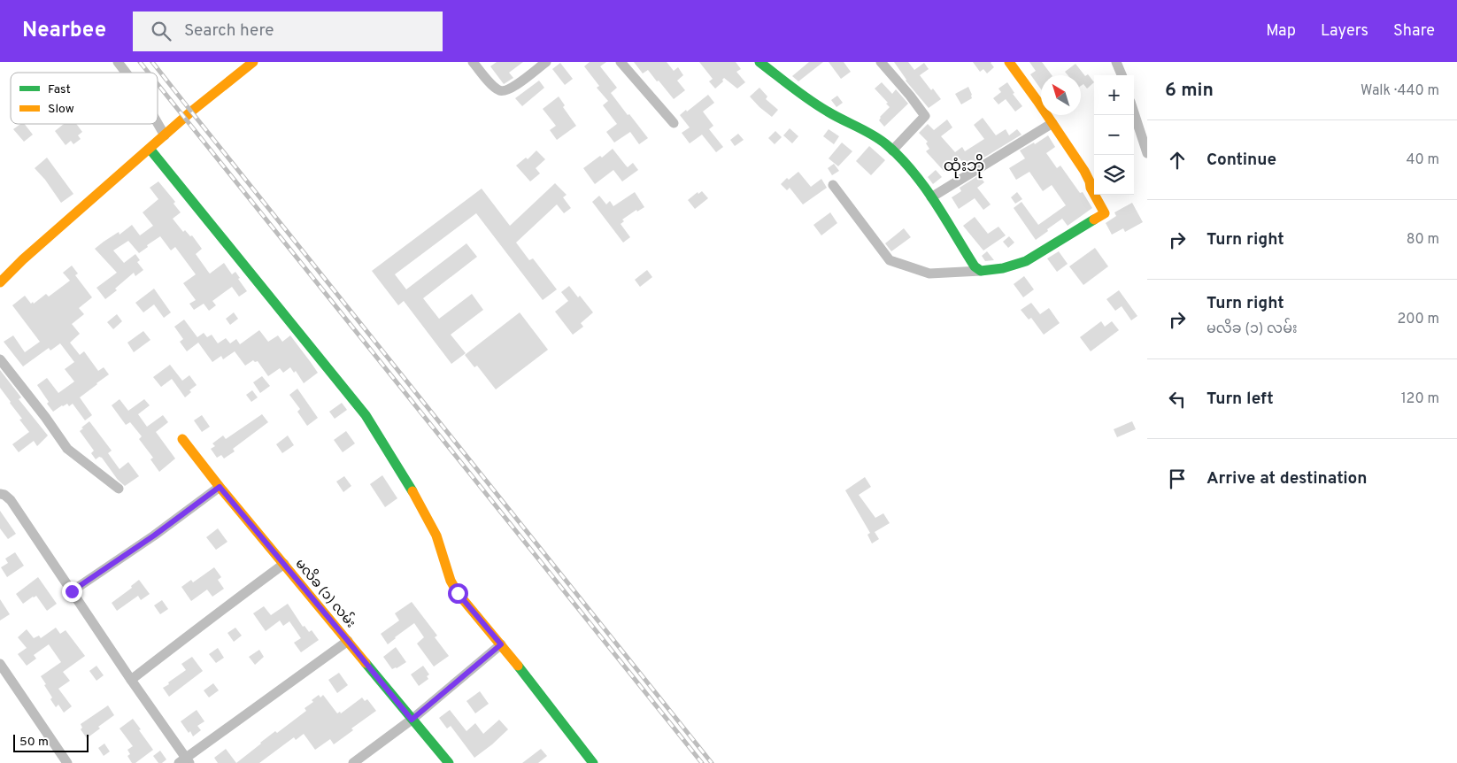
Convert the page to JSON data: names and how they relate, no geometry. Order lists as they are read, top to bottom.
{
  "streets": {
    "street": ["မလိခ (၁) လမ်း"]
  },
  "districts": ["ထုံးဘို"],
  "legend": ["Fast", "Slow"],
  "scale_bar": "50 m",
  "north": "top left",
  "page": {
    "header": "Nearbee",
    "search": "Search here",
    "nav": ["Map", "Layers", "Share"],
    "heading": ["6 min", "Walk · 440 m"],
    "map_buttons": ["+", "−"],
    "list": [
      ["Continue", "40 m"],
      ["Turn right", "80 m"],
      ["Turn right", "မလိခ (၁) လမ်း", "200 m"],
      ["Turn left", "120 m"],
      "Arrive at destination"
    ],
    "scale": "50 m"
  }
}
